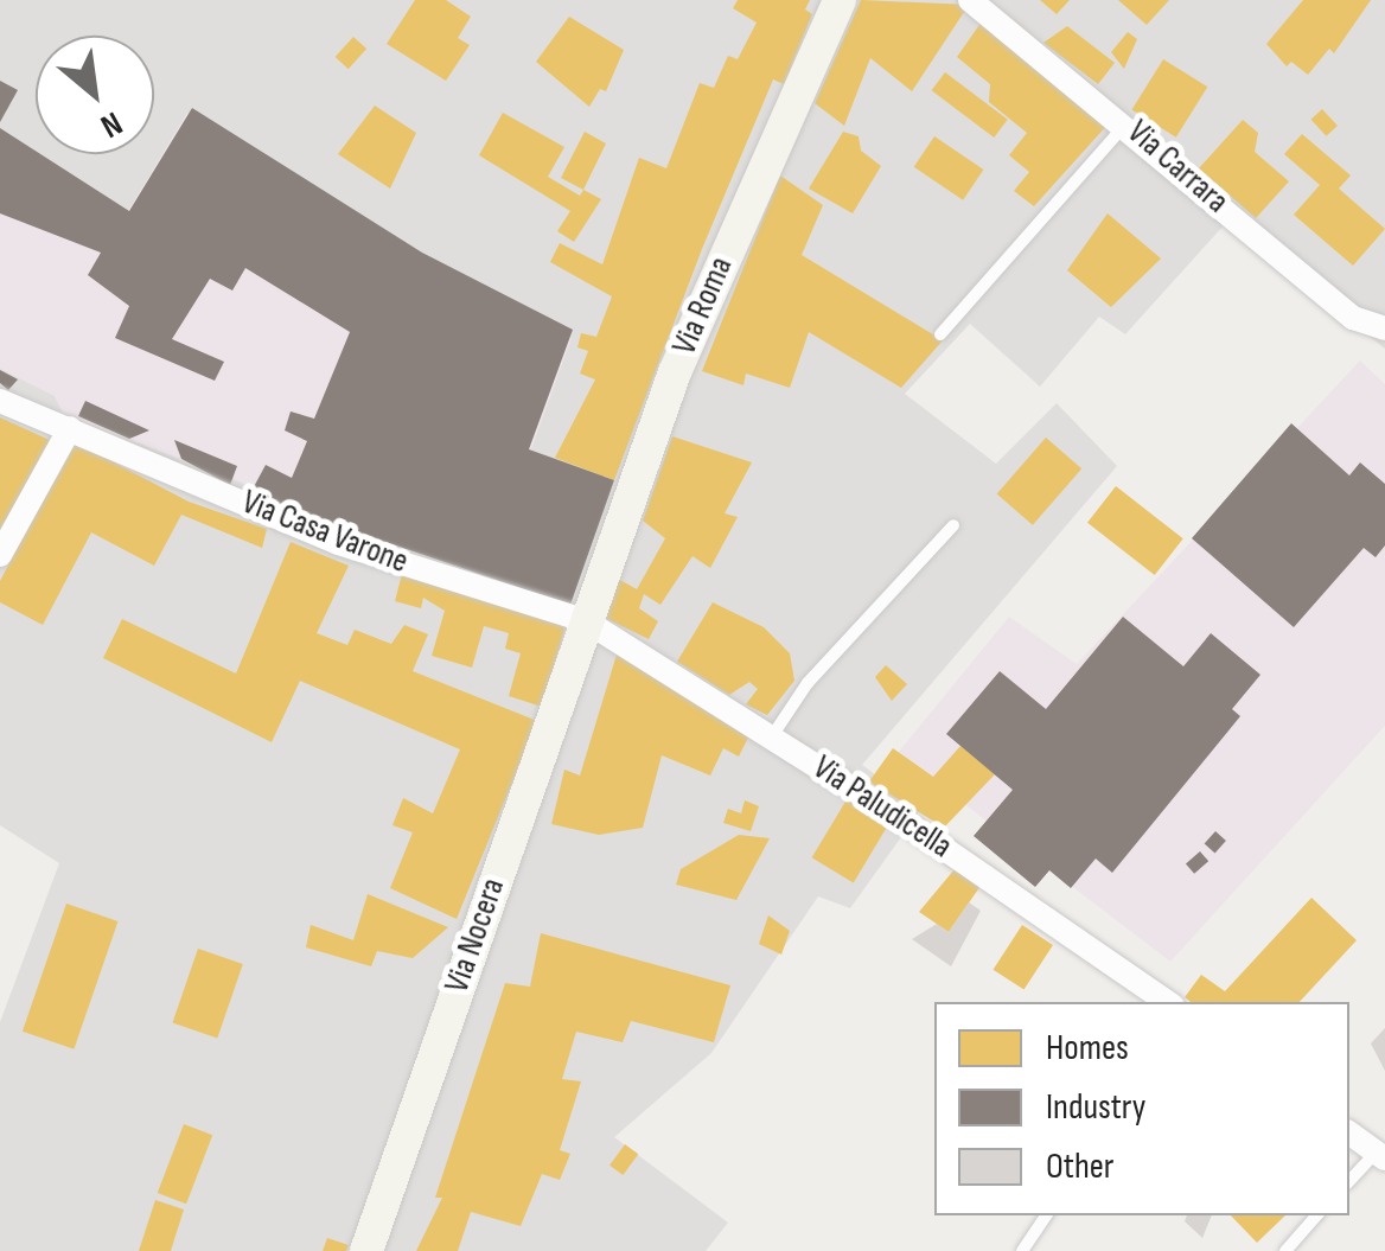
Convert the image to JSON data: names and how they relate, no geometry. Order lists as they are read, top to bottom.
{
  "streets": {
    "main road": ["Via Roma", "Via Nocera"],
    "street": ["Via Carrara", "Via Casa Varone", "Via Paludicella"]
  },
  "crossings": [
    ["Via Roma", "Via Casa Varone"],
    ["Via Roma", "Via Paludicella"],
    ["Via Roma", "Via Nocera"],
    ["Via Casa Varone", "Via Paludicella"],
    ["Via Casa Varone", "Via Nocera"],
    ["Via Paludicella", "Via Nocera"]
  ],
  "legend": ["Homes", "Industry", "Other"],
  "north": "bottom right"
}
